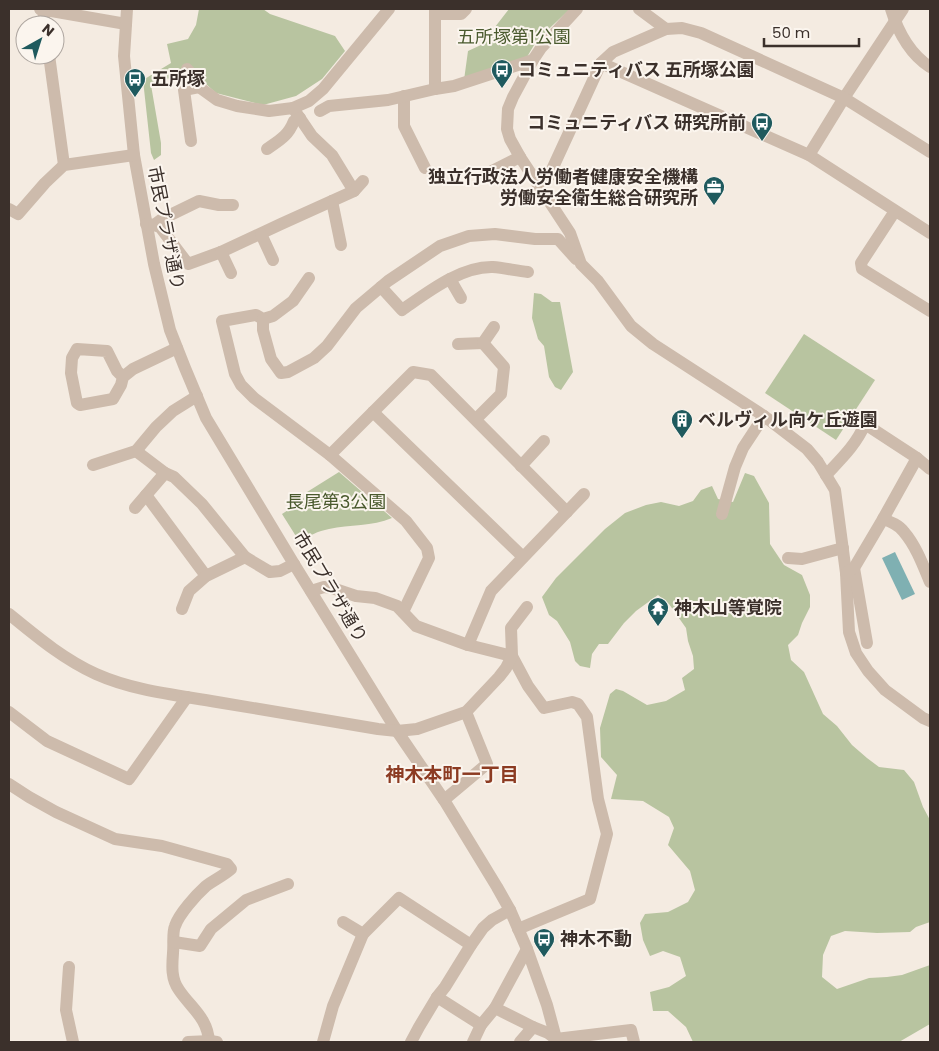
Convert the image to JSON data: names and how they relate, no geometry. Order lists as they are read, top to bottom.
{
  "streets": {
    "street": ["市民プラザ通り"]
  },
  "districts": ["神木本町一丁目"],
  "parks": ["五所塚第1公園", "長尾第3公園"],
  "places": {
    "bus stop": [
      "コミュニティバス 五所塚公園",
      "五所塚",
      "コミュニティバス 研究所前",
      "神木不動"
    ],
    "office": ["独立行政法人労働者健康安全機構 労働安全衛生総合研究所"],
    "building": ["ベルヴィル向ケ丘遊園"],
    "temple": ["神木山等覚院"]
  },
  "scale_bar": "50 m",
  "north": "top right"
}
